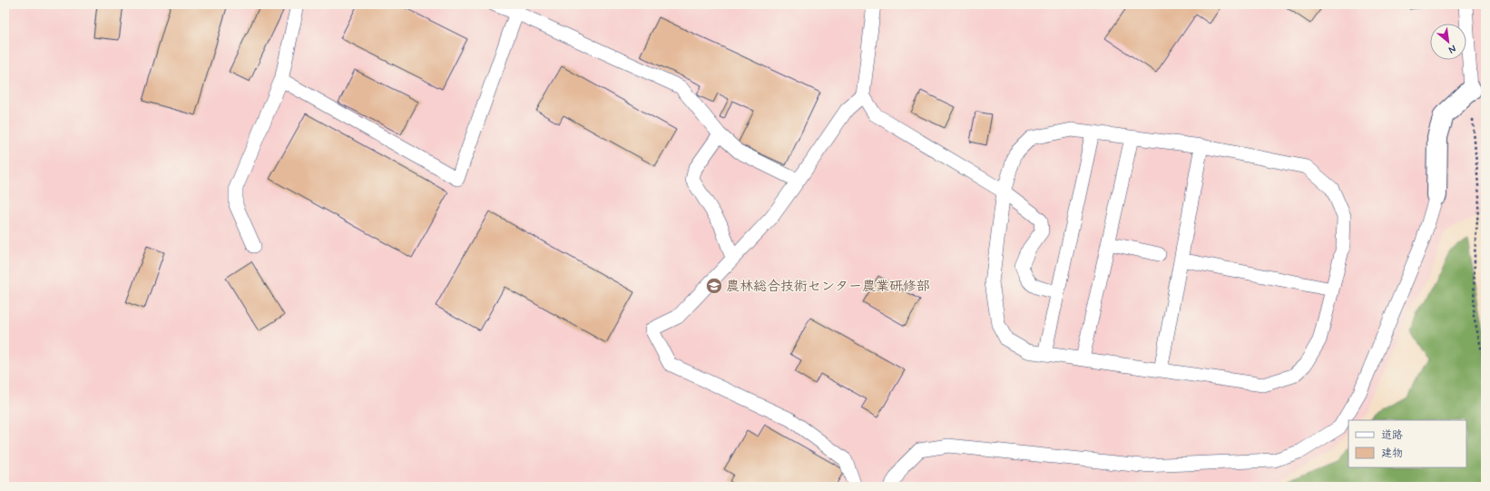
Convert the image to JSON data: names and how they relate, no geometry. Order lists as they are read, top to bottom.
{
  "places": {
    "school or university": ["農林総合技術センター農業研修部"]
  },
  "legend": ["道路", "建物"],
  "north": "bottom right"
}
